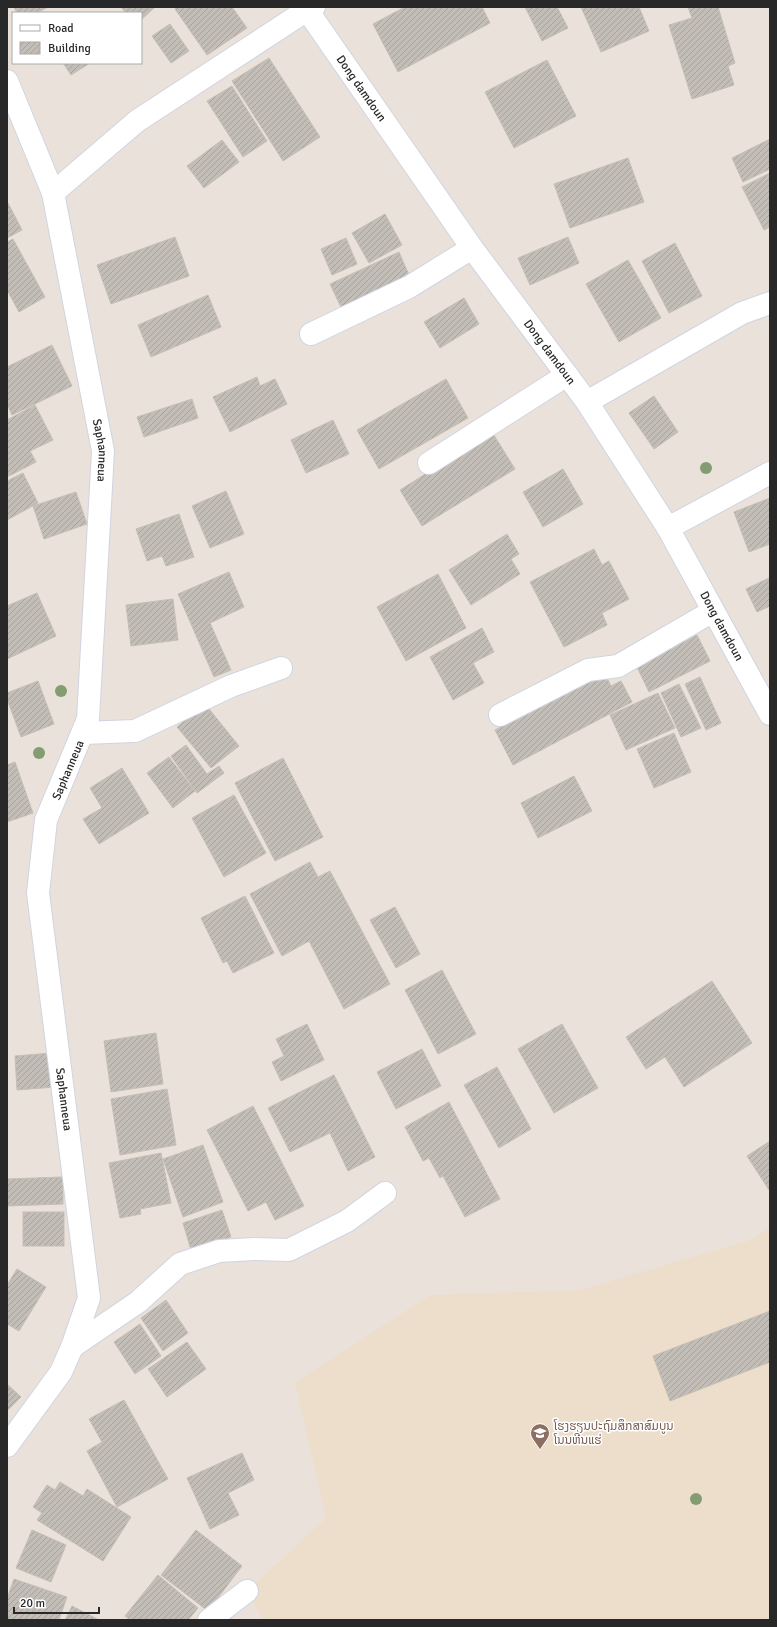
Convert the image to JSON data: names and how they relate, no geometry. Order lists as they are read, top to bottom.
{
  "streets": {
    "street": ["Dong damdoun", "Saphanneua"]
  },
  "places": {
    "school or university": ["ໂຮງຮຽນປະຖົມສຶກສາສົມບູນ ໂນນຫີນແຮ່"]
  },
  "legend": ["Road", "Building"],
  "scale_bar": "20 m"
}
